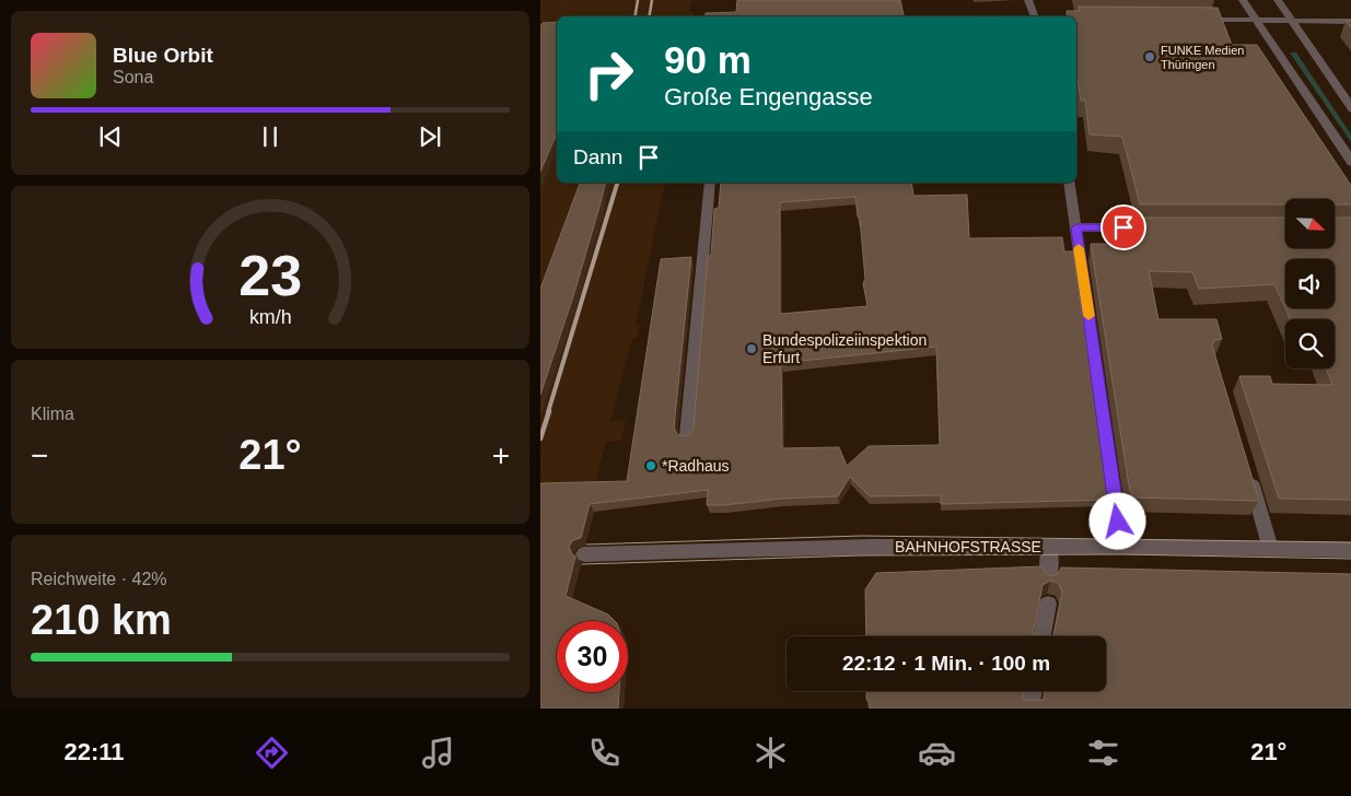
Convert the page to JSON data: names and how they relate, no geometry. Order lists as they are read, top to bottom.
{
  "streets": {
    "street": ["BAHNHOFSTRASSE"]
  },
  "places": ["FUNKE Medien Thüringen", "Bundespolizeiinspektion Erfurt", "*Radhaus"],
  "north": "bottom right",
  "page": {
    "turn": ["90 m", "Große Engengasse"],
    "song": ["Blue Orbit", "Sona"],
    "then": "Dann",
    "tile": [
      "Klima",
      ["Reichweite · 42%", "210 km"]
    ],
    "heat": ["−", "21°", "+"],
    "limit": "30",
    "trip": "22:12 · 1 Min. · 100 m",
    "tabs": ["22:11", "21°"],
    "gauge": ["23", "km/h"]
  }
}
